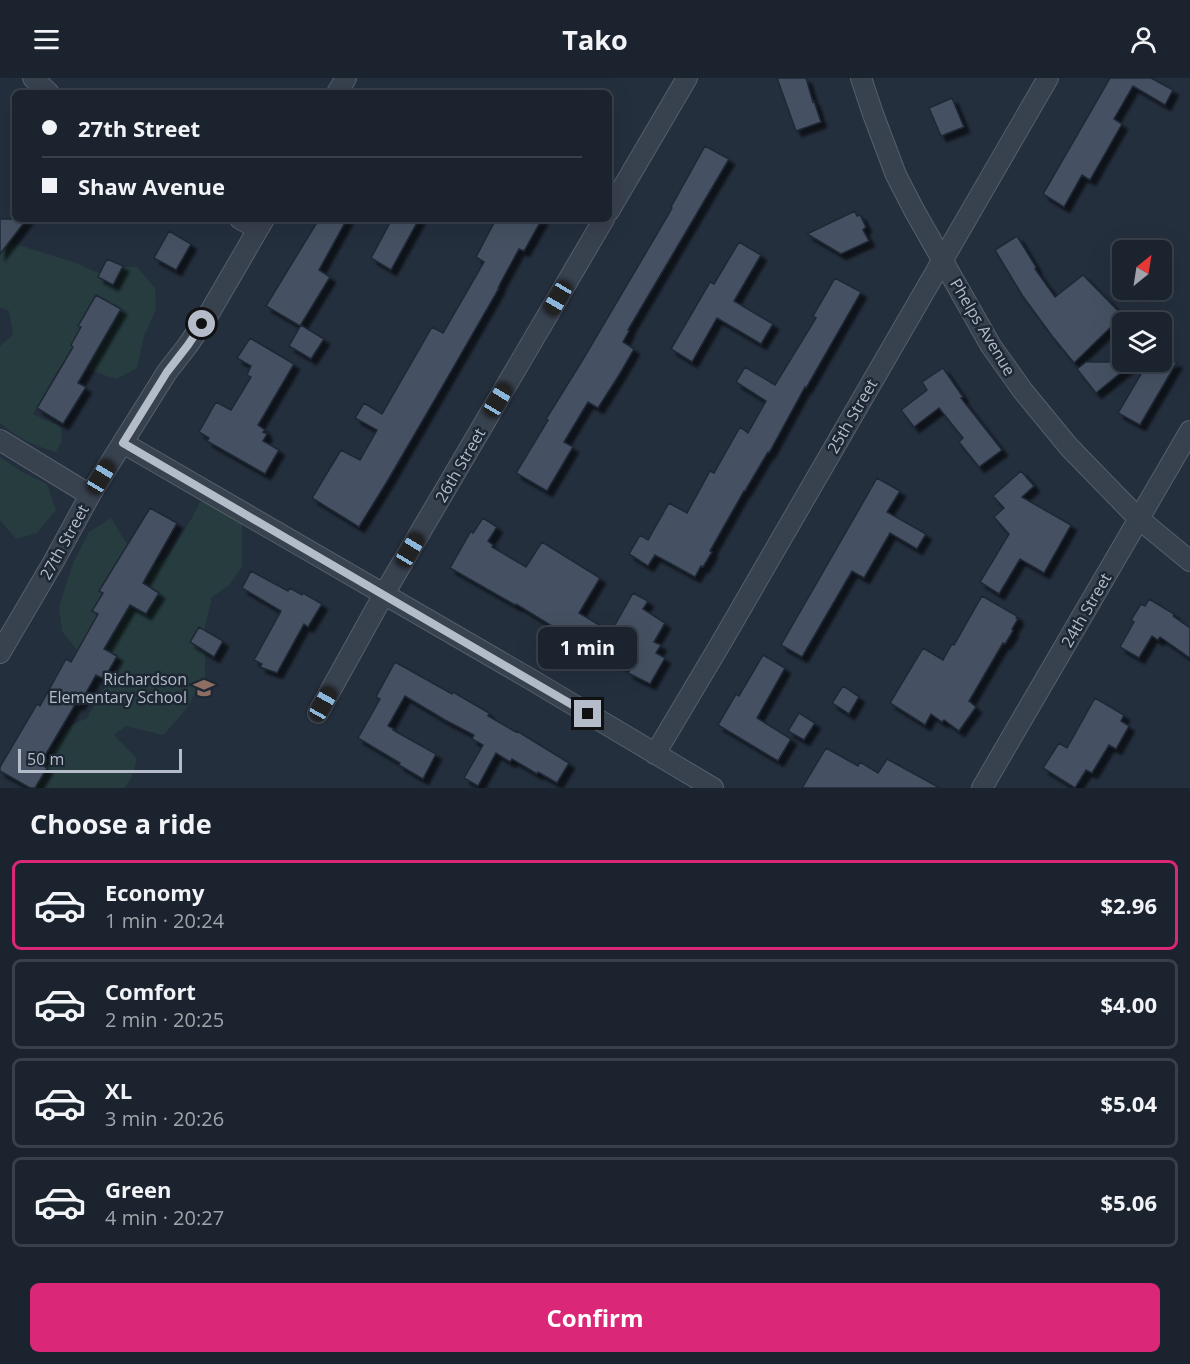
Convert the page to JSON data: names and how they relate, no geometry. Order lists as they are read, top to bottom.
{
  "streets": {
    "street": [
      "Phelps Avenue",
      "25th Street",
      "26th Street",
      "27th Street",
      "24th Street"
    ]
  },
  "crossings": [
    ["Phelps Avenue", "25th Street"],
    ["Phelps Avenue", "24th Street"]
  ],
  "places": {
    "school or university": ["Richardson Elementary School"]
  },
  "scale_bar": "50 m",
  "north": "top right",
  "page": {
    "header": "Tako",
    "banner": ["27th Street", "Shaw Avenue"],
    "bubble": "1 min",
    "scale": "50 m",
    "heading": "Choose a ride",
    "list": [
      {
        "name": "Economy",
        "note": "1 min · 20:24",
        "value": "$2.96"
      },
      {
        "name": "Comfort",
        "note": "2 min · 20:25",
        "value": "$4.00"
      },
      {
        "name": "XL",
        "note": "3 min · 20:26",
        "value": "$5.04"
      },
      {
        "name": "Green",
        "note": "4 min · 20:27",
        "value": "$5.06"
      }
    ],
    "buttons": "Confirm"
  }
}
